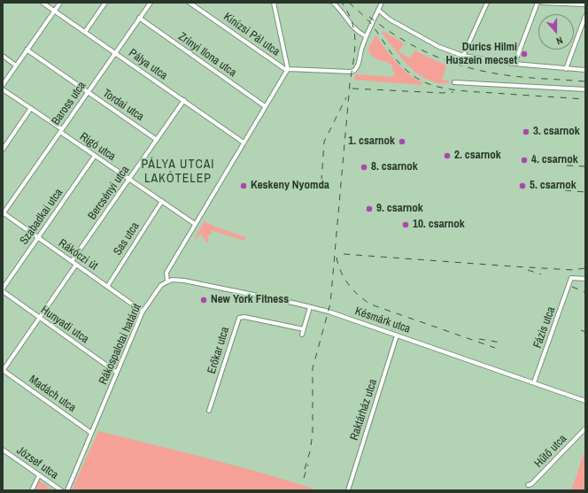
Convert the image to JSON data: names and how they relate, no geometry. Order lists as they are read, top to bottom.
{
  "streets": {
    "street": [
      "Kinizsi Pál utca",
      "Zrínyi Ilona utca",
      "Pálya utca",
      "Baross utca",
      "Tordai utca",
      "Rigó utca",
      "Bercsényi utca",
      "Szabadkai utca",
      "Sas utca",
      "Rákóczi út",
      "Késmárk utca",
      "Hunyadi utca",
      "Fázis utca",
      "Rákospalotai határút",
      "Erőkar utca",
      "Madách utca",
      "Raktárház utca",
      "Hűtő utca",
      "József utca"
    ]
  },
  "crossings": [
    ["Zrínyi Ilona utca", "Baross utca"],
    ["Pálya utca", "Baross utca"],
    ["Pálya utca", "Bercsényi utca"],
    ["Baross utca", "Tordai utca"],
    ["Baross utca", "Rigó utca"],
    ["Baross utca", "Rákóczi út"],
    ["Tordai utca", "Bercsényi utca"],
    ["Rigó utca", "Bercsényi utca"],
    ["Rigó utca", "Szabadkai utca"],
    ["Rigó utca", "Sas utca"],
    ["Bercsényi utca", "Rákóczi út"],
    ["Szabadkai utca", "Rákóczi út"],
    ["Sas utca", "Rákóczi út"],
    ["Rákóczi út", "Rákospalotai határút"],
    ["Késmárk utca", "Fázis utca"],
    ["Késmárk utca", "Rákospalotai határút"],
    ["Késmárk utca", "Raktárház utca"],
    ["Hunyadi utca", "Rákospalotai határút"],
    ["Rákospalotai határút", "Madách utca"]
  ],
  "districts": ["PÁLYA UTCAI LAKÓTELEP"],
  "places": [
    "Durics Hilmi Huszein mecset",
    "3. csarnok",
    "1. csarnok",
    "2. csarnok",
    "4. csarnok",
    "8. csarnok",
    "Keskeny Nyomda",
    "5. csarnok",
    "9. csarnok",
    "10. csarnok",
    "New York Fitness"
  ],
  "north": "bottom"
}
